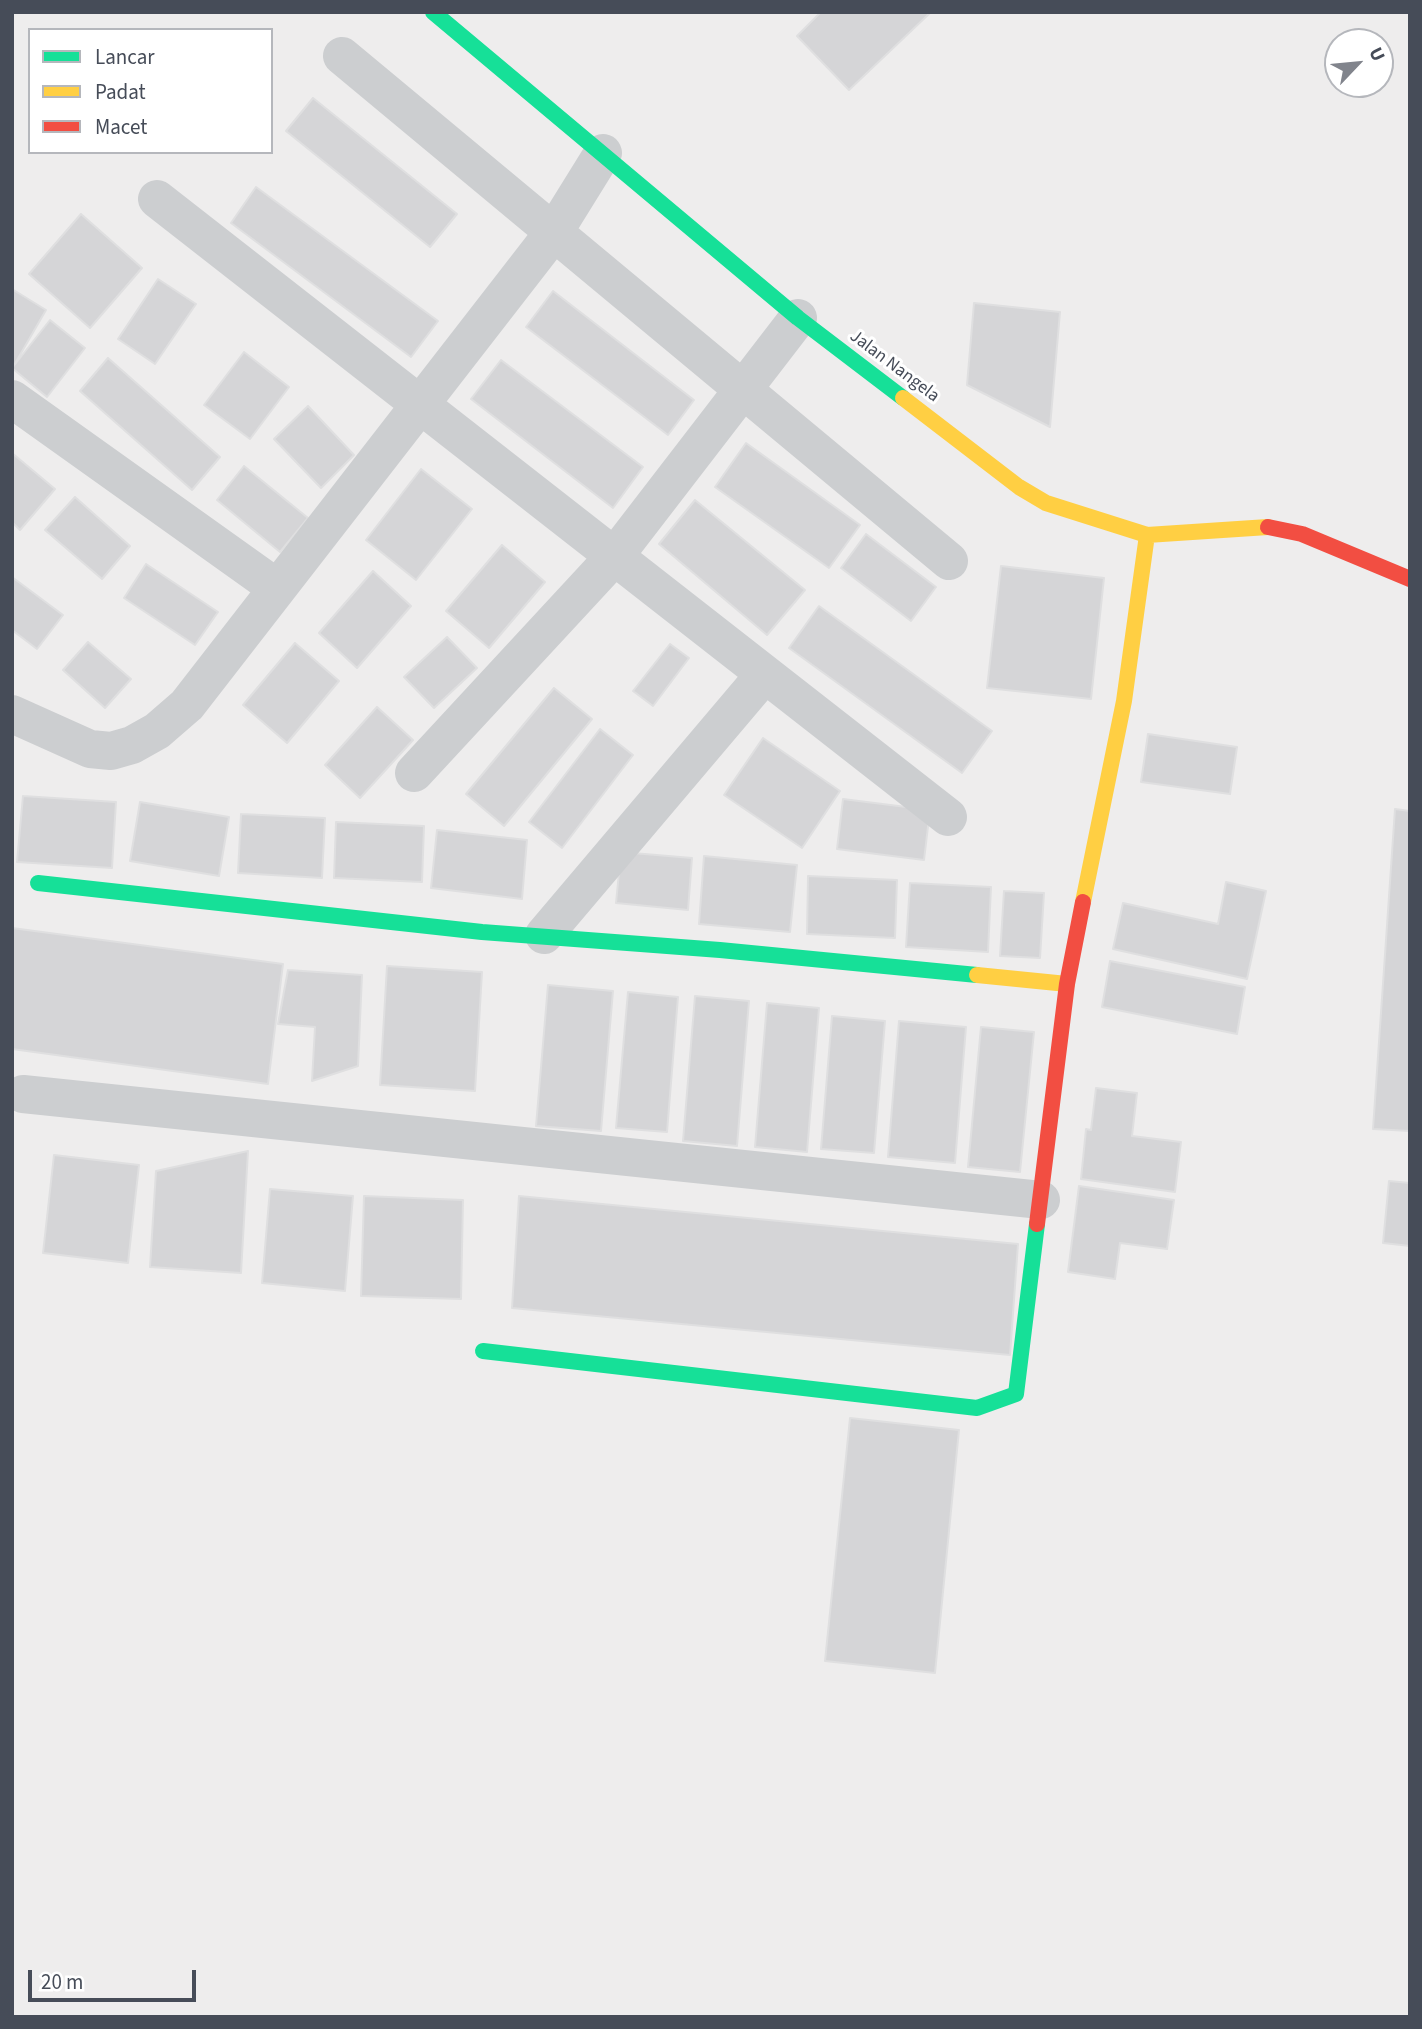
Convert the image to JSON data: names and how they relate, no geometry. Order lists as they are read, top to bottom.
{
  "streets": {
    "street": ["Jalan Nangela"]
  },
  "legend": ["Lancar", "Padat", "Macet"],
  "scale_bar": "20 m",
  "north": "top right"
}
